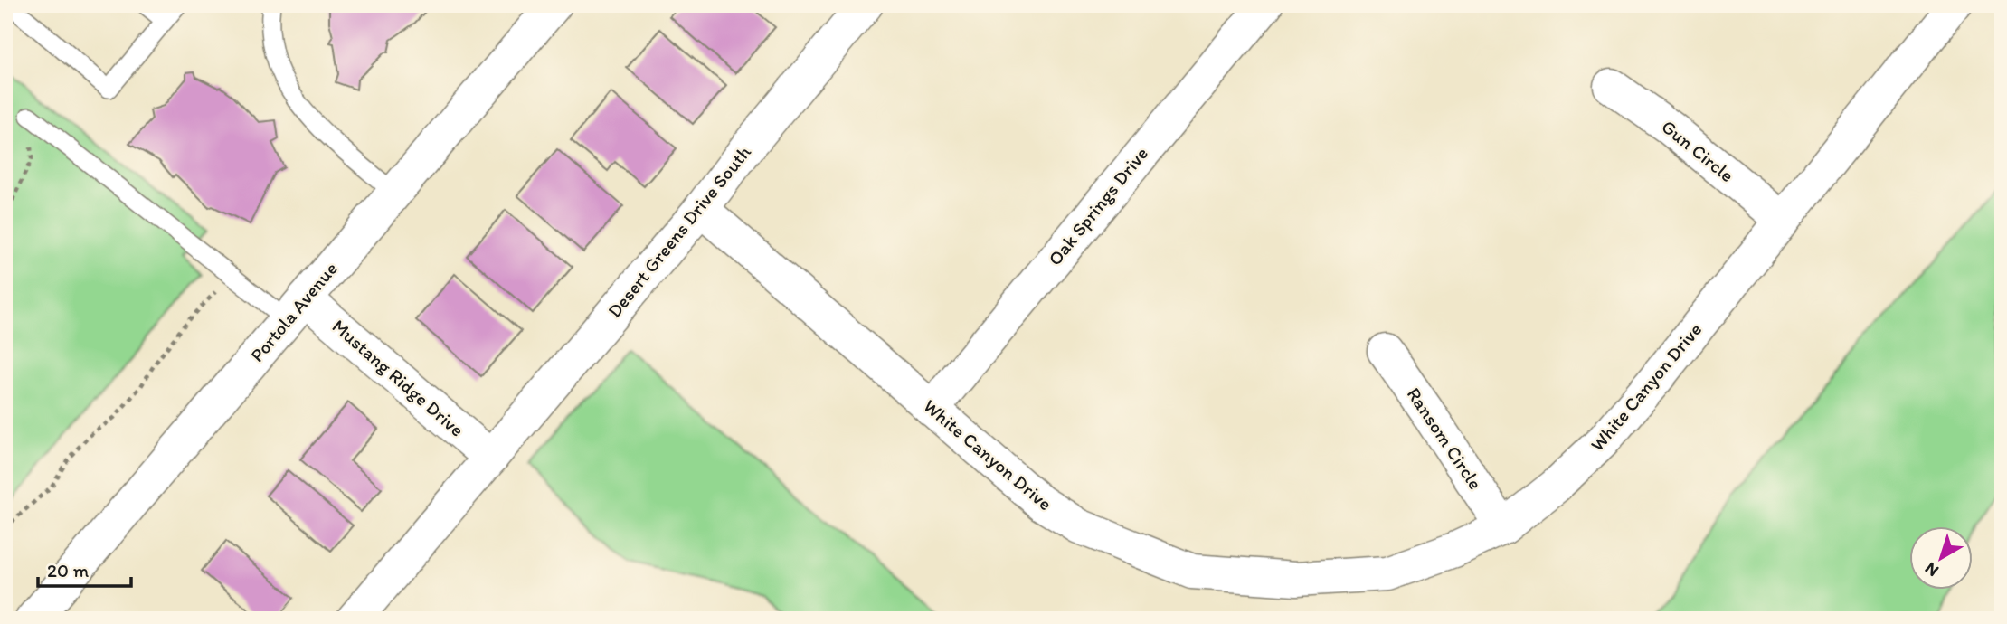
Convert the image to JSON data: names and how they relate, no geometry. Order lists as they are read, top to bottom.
{
  "streets": {
    "street": [
      "Gun Circle",
      "Oak Springs Drive",
      "Desert Greens Drive South",
      "Portola Avenue",
      "Mustang Ridge Drive",
      "White Canyon Drive",
      "Ransom Circle"
    ]
  },
  "crossings": [
    ["Gun Circle", "White Canyon Drive"],
    ["Oak Springs Drive", "White Canyon Drive"],
    ["Desert Greens Drive South", "Mustang Ridge Drive"],
    ["Desert Greens Drive South", "White Canyon Drive"],
    ["Portola Avenue", "Mustang Ridge Drive"],
    ["White Canyon Drive", "Ransom Circle"]
  ],
  "scale_bar": "20 m",
  "north": "bottom left"
}
